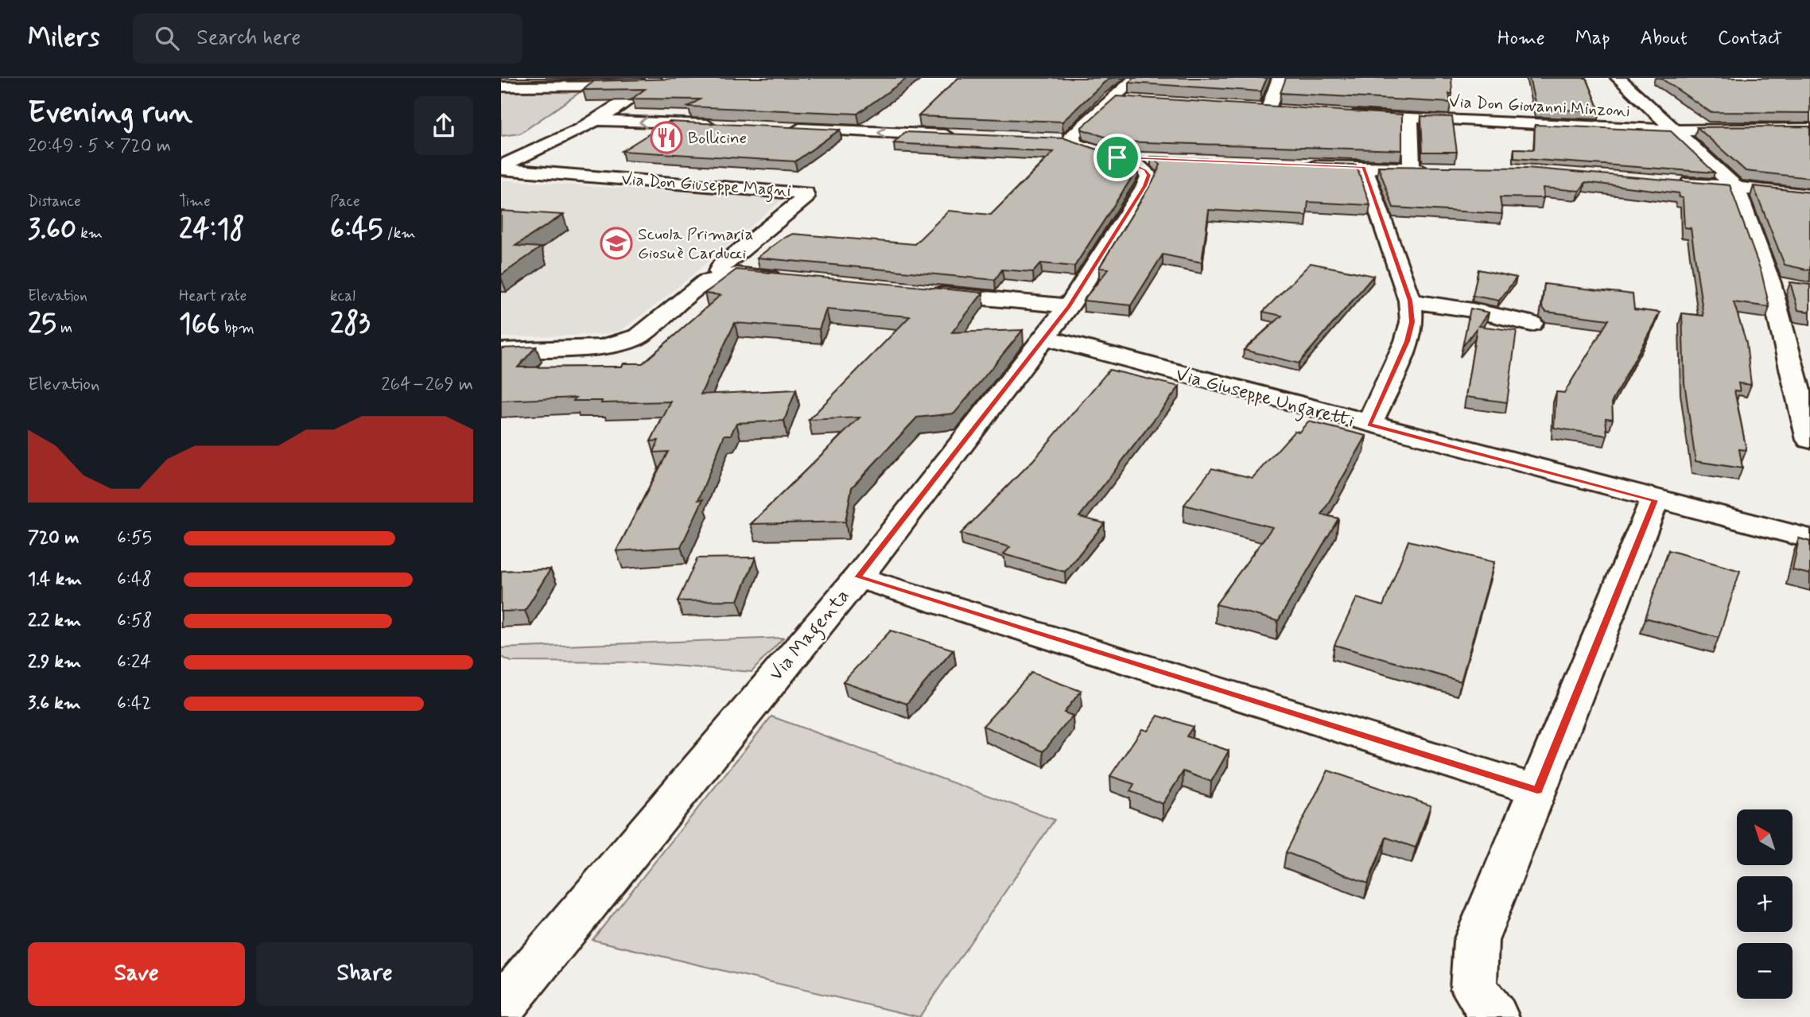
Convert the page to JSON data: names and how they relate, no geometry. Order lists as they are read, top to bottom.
{
  "streets": {
    "street": [
      "Via Don Giovanni Minzoni",
      "Via Don Giuseppe Magni",
      "Via Giuseppe Ungaretti",
      "Via Magenta"
    ]
  },
  "crossings": [
    ["Via Giuseppe Ungaretti", "Via Magenta"]
  ],
  "places": {
    "restaurant": ["Bollicine"],
    "school or university": ["Scuola Primaria Giosuè Carducci"]
  },
  "north": "top left",
  "page": {
    "header": "Milers",
    "search": "Search here",
    "nav": [
      "Home",
      "Map",
      "About",
      "Contact"
    ],
    "heading": ["Evening run", "20:49 · 5 × 720 m"],
    "stats": [
      ["Distance", "3.60 km"],
      ["Time", "24:18"],
      ["Pace", "6:45 /km"],
      ["Elevation", "25 m"],
      ["Heart rate", "166 bpm"],
      ["kcal", "283"]
    ],
    "chart": ["Elevation", "264–269 m"],
    "list": [
      {
        "name": "720 m",
        "note": "6:55"
      },
      {
        "name": "1.4 km",
        "note": "6:48"
      },
      {
        "name": "2.2 km",
        "note": "6:58"
      },
      {
        "name": "2.9 km",
        "note": "6:24"
      },
      {
        "name": "3.6 km",
        "note": "6:42"
      }
    ],
    "map_buttons": ["+", "−"],
    "buttons": ["Save", "Share"]
  }
}
